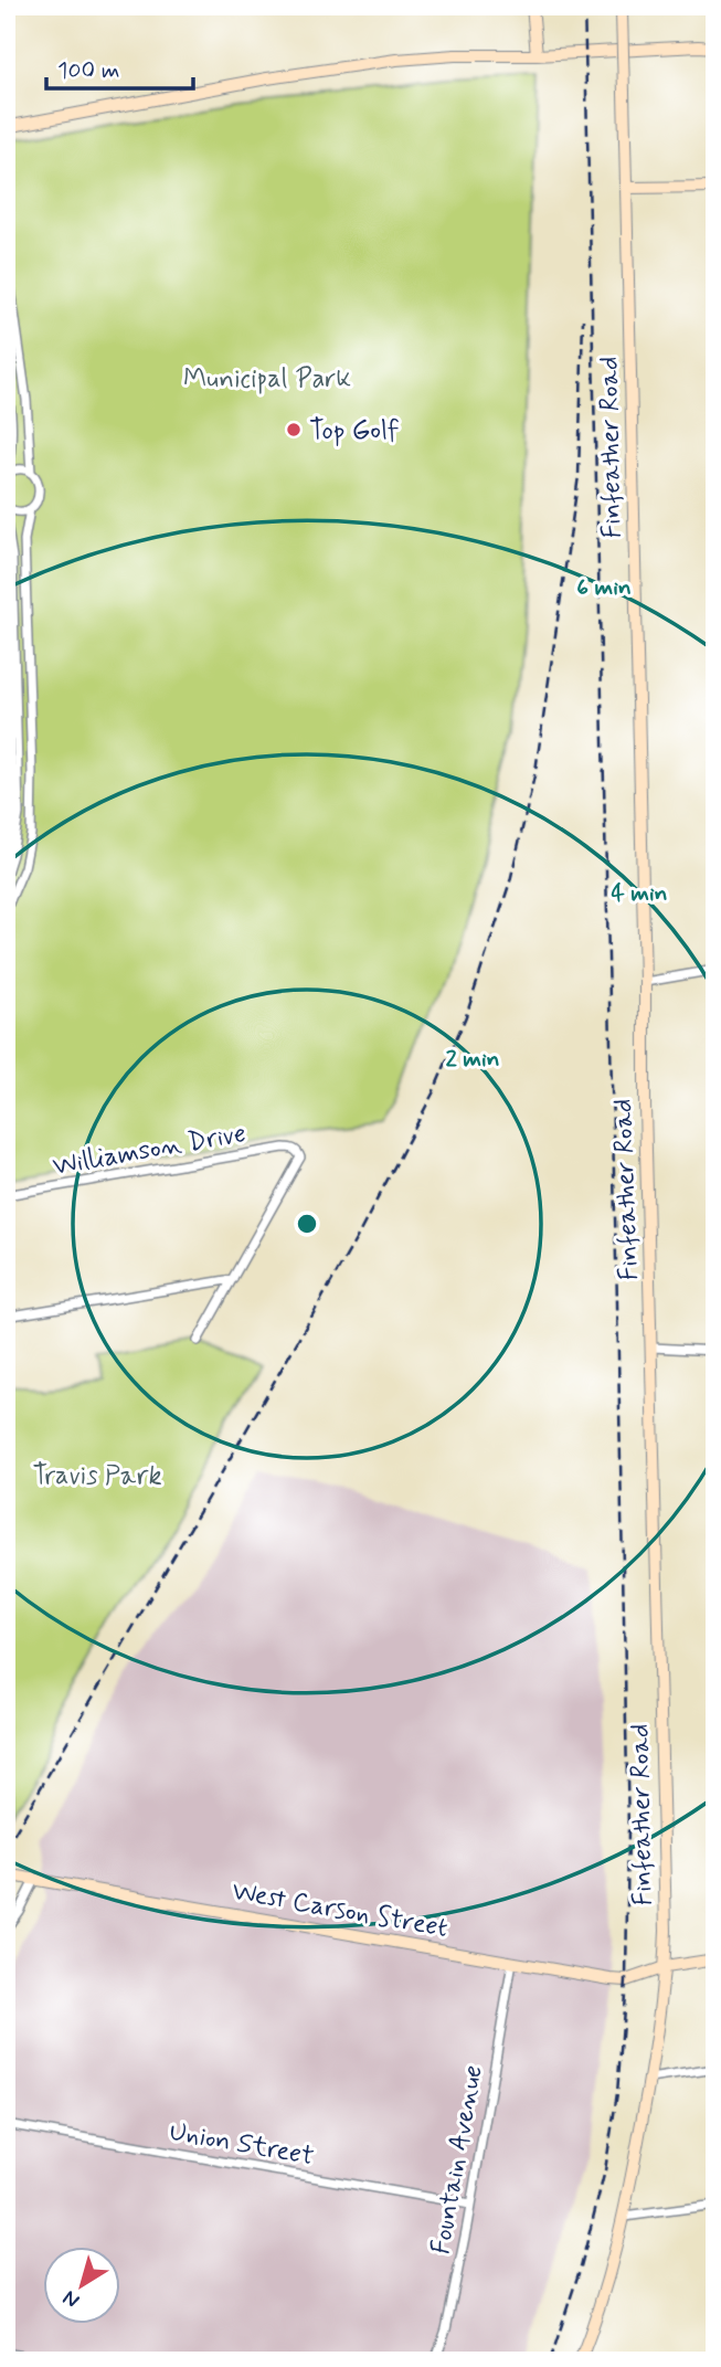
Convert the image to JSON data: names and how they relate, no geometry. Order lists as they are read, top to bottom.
{
  "streets": {
    "street": [
      "Finfeather Road",
      "Williamson Drive",
      "West Carson Street",
      "Union Street",
      "Fountain Avenue"
    ]
  },
  "crossings": [
    ["Finfeather Road", "West Carson Street"],
    ["West Carson Street", "Fountain Avenue"],
    ["Union Street", "Fountain Avenue"]
  ],
  "parks": ["Municipal Park", "Travis Park"],
  "places": ["Top Golf"],
  "scale_bar": "100 m",
  "north": "bottom left",
  "rings": ["6 min", "4 min", "2 min"]
}
